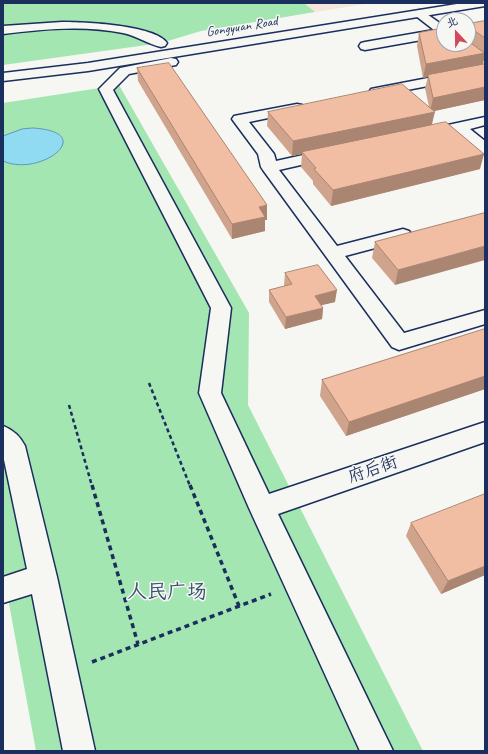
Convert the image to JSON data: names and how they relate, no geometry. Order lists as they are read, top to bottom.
{
  "streets": {
    "street": ["Gongyuan Road", "府后街"]
  },
  "parks": ["人民广场"],
  "north": "top"
}
